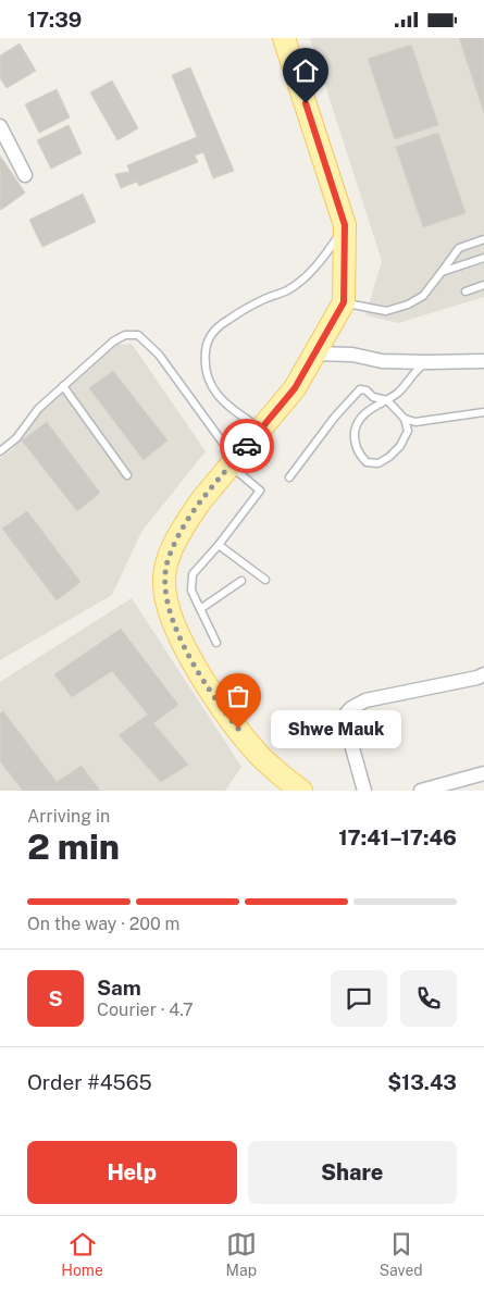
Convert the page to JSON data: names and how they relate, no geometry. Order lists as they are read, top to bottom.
{
  "places": ["Shwe Mauk"],
  "page": {
    "status": "17:39",
    "bubble": "Shwe Mauk",
    "heading": ["2 min", "Arriving in", "17:41–17:46"],
    "panel": [
      "Sam",
      "Courier · 4.7",
      "Order #4565",
      "$13.43"
    ],
    "bar": "On the way · 200 m",
    "round": "S",
    "buttons": ["Help", "Share"],
    "tabs": ["Home", "Map", "Saved"]
  }
}
